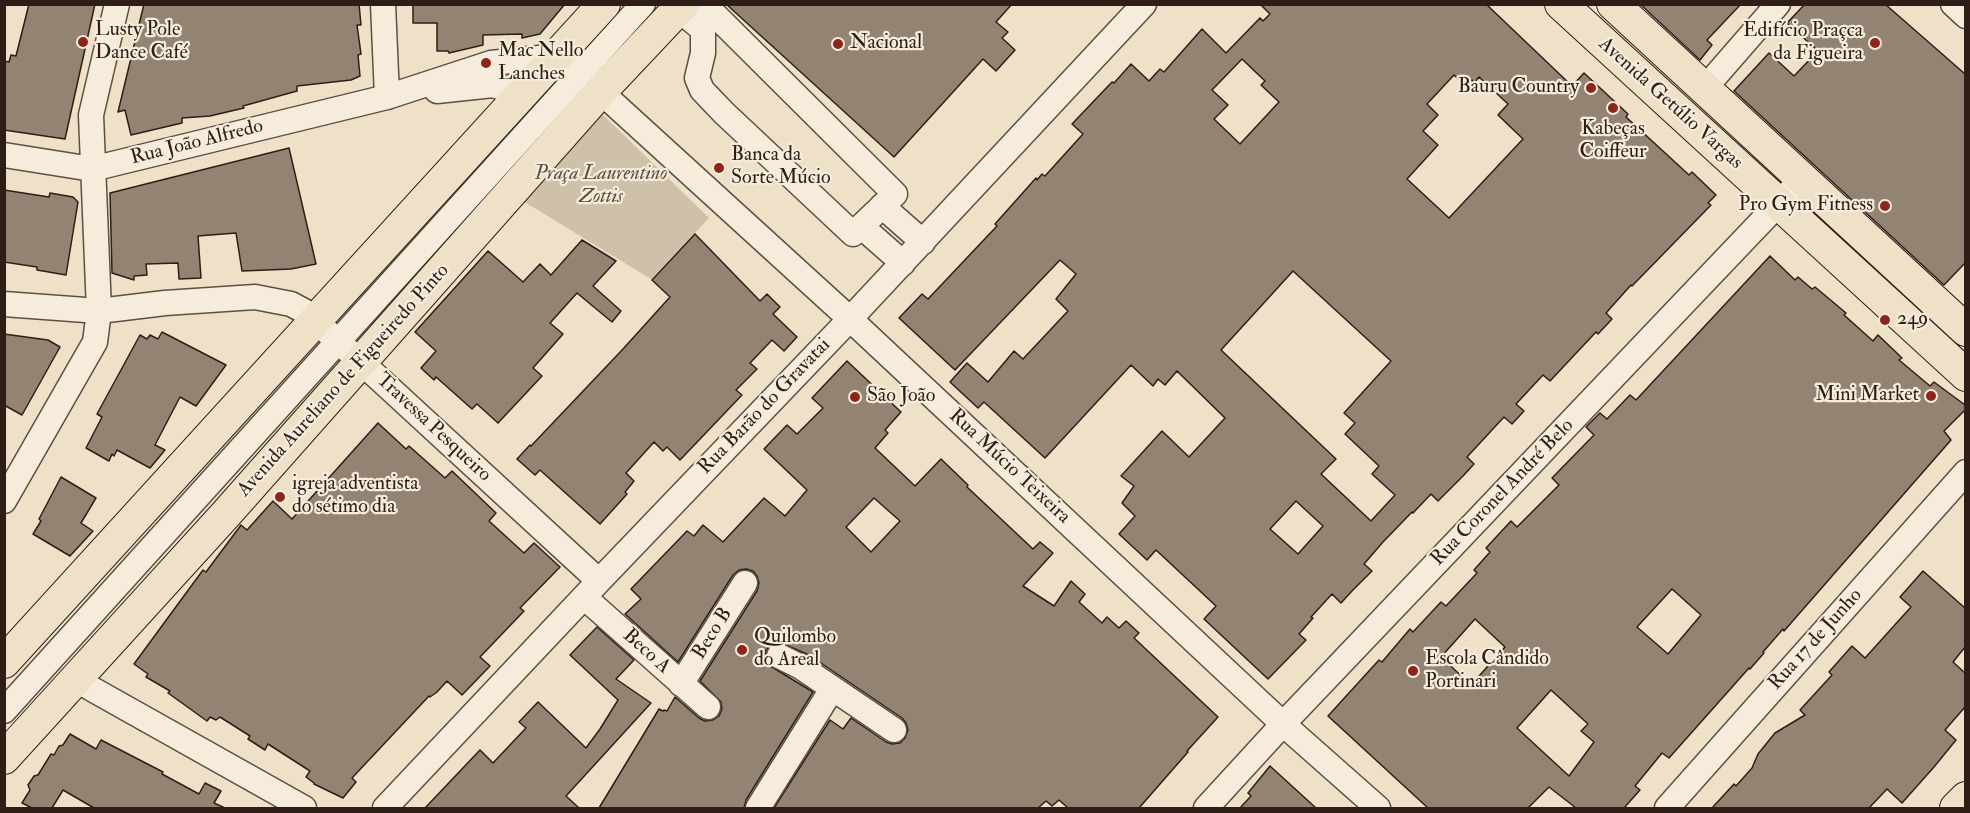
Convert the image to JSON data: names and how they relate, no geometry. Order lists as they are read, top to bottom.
{
  "streets": {
    "main road": ["Avenida Getúlio Vargas", "Avenida Aureliano de Figueiredo Pinto"],
    "street": [
      "Rua João Alfredo",
      "Rua Barão do Gravatai",
      "Travessa Pesqueiro",
      "Rua Múcio Teixeira",
      "Rua Coronel André Belo",
      "Beco B",
      "Rua 17 de Junho",
      "Beco A"
    ]
  },
  "crossings": [
    ["Avenida Getúlio Vargas", "Rua Coronel André Belo"],
    ["Rua João Alfredo", "Avenida Aureliano de Figueiredo Pinto"],
    ["Rua João Alfredo", "Rua Múcio Teixeira"],
    ["Avenida Aureliano de Figueiredo Pinto", "Travessa Pesqueiro"],
    ["Avenida Aureliano de Figueiredo Pinto", "Rua Múcio Teixeira"],
    ["Rua Barão do Gravatai", "Travessa Pesqueiro"],
    ["Rua Barão do Gravatai", "Rua Múcio Teixeira"],
    ["Rua Barão do Gravatai", "Beco A"],
    ["Travessa Pesqueiro", "Beco A"],
    ["Rua Múcio Teixeira", "Rua Coronel André Belo"],
    ["Beco B", "Beco A"]
  ],
  "parks": ["Praça Laurentino Zottis"],
  "places": [
    "Lusty Pole Dance Café",
    "Edifício Praçca da Figueira",
    "Nacional",
    "Mac Nello Lanches",
    "Bauru Country",
    "Kabeças Coiffeur",
    "Banca da Sorte Múcio",
    "Pro Gym Fitness",
    "249",
    "Mini Market",
    "São João",
    "igreja adventista do sétimo dia",
    "Quilombo do Areal",
    "Escola Cândido Portinari"
  ]
}
